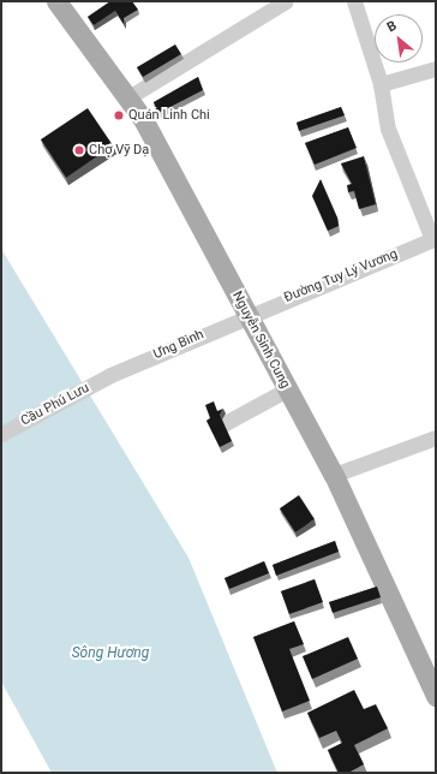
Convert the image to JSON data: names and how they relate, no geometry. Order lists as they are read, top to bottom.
{
  "streets": {
    "main road": ["Nguyễn Sinh Cung"],
    "street": ["Đường Tuy Lý Vương", "Ưng Bình", "Cầu Phú Lưu"]
  },
  "crossings": [
    ["Đường Tuy Lý Vương", "Nguyễn Sinh Cung"],
    ["Đường Tuy Lý Vương", "Ưng Bình"],
    ["Nguyễn Sinh Cung", "Ưng Bình"],
    ["Ưng Bình", "Cầu Phú Lưu"]
  ],
  "water": ["Sông Hương"],
  "places": ["Quán Linh Chi", "Chợ Vỹ Dạ"],
  "north": "top left"
}
